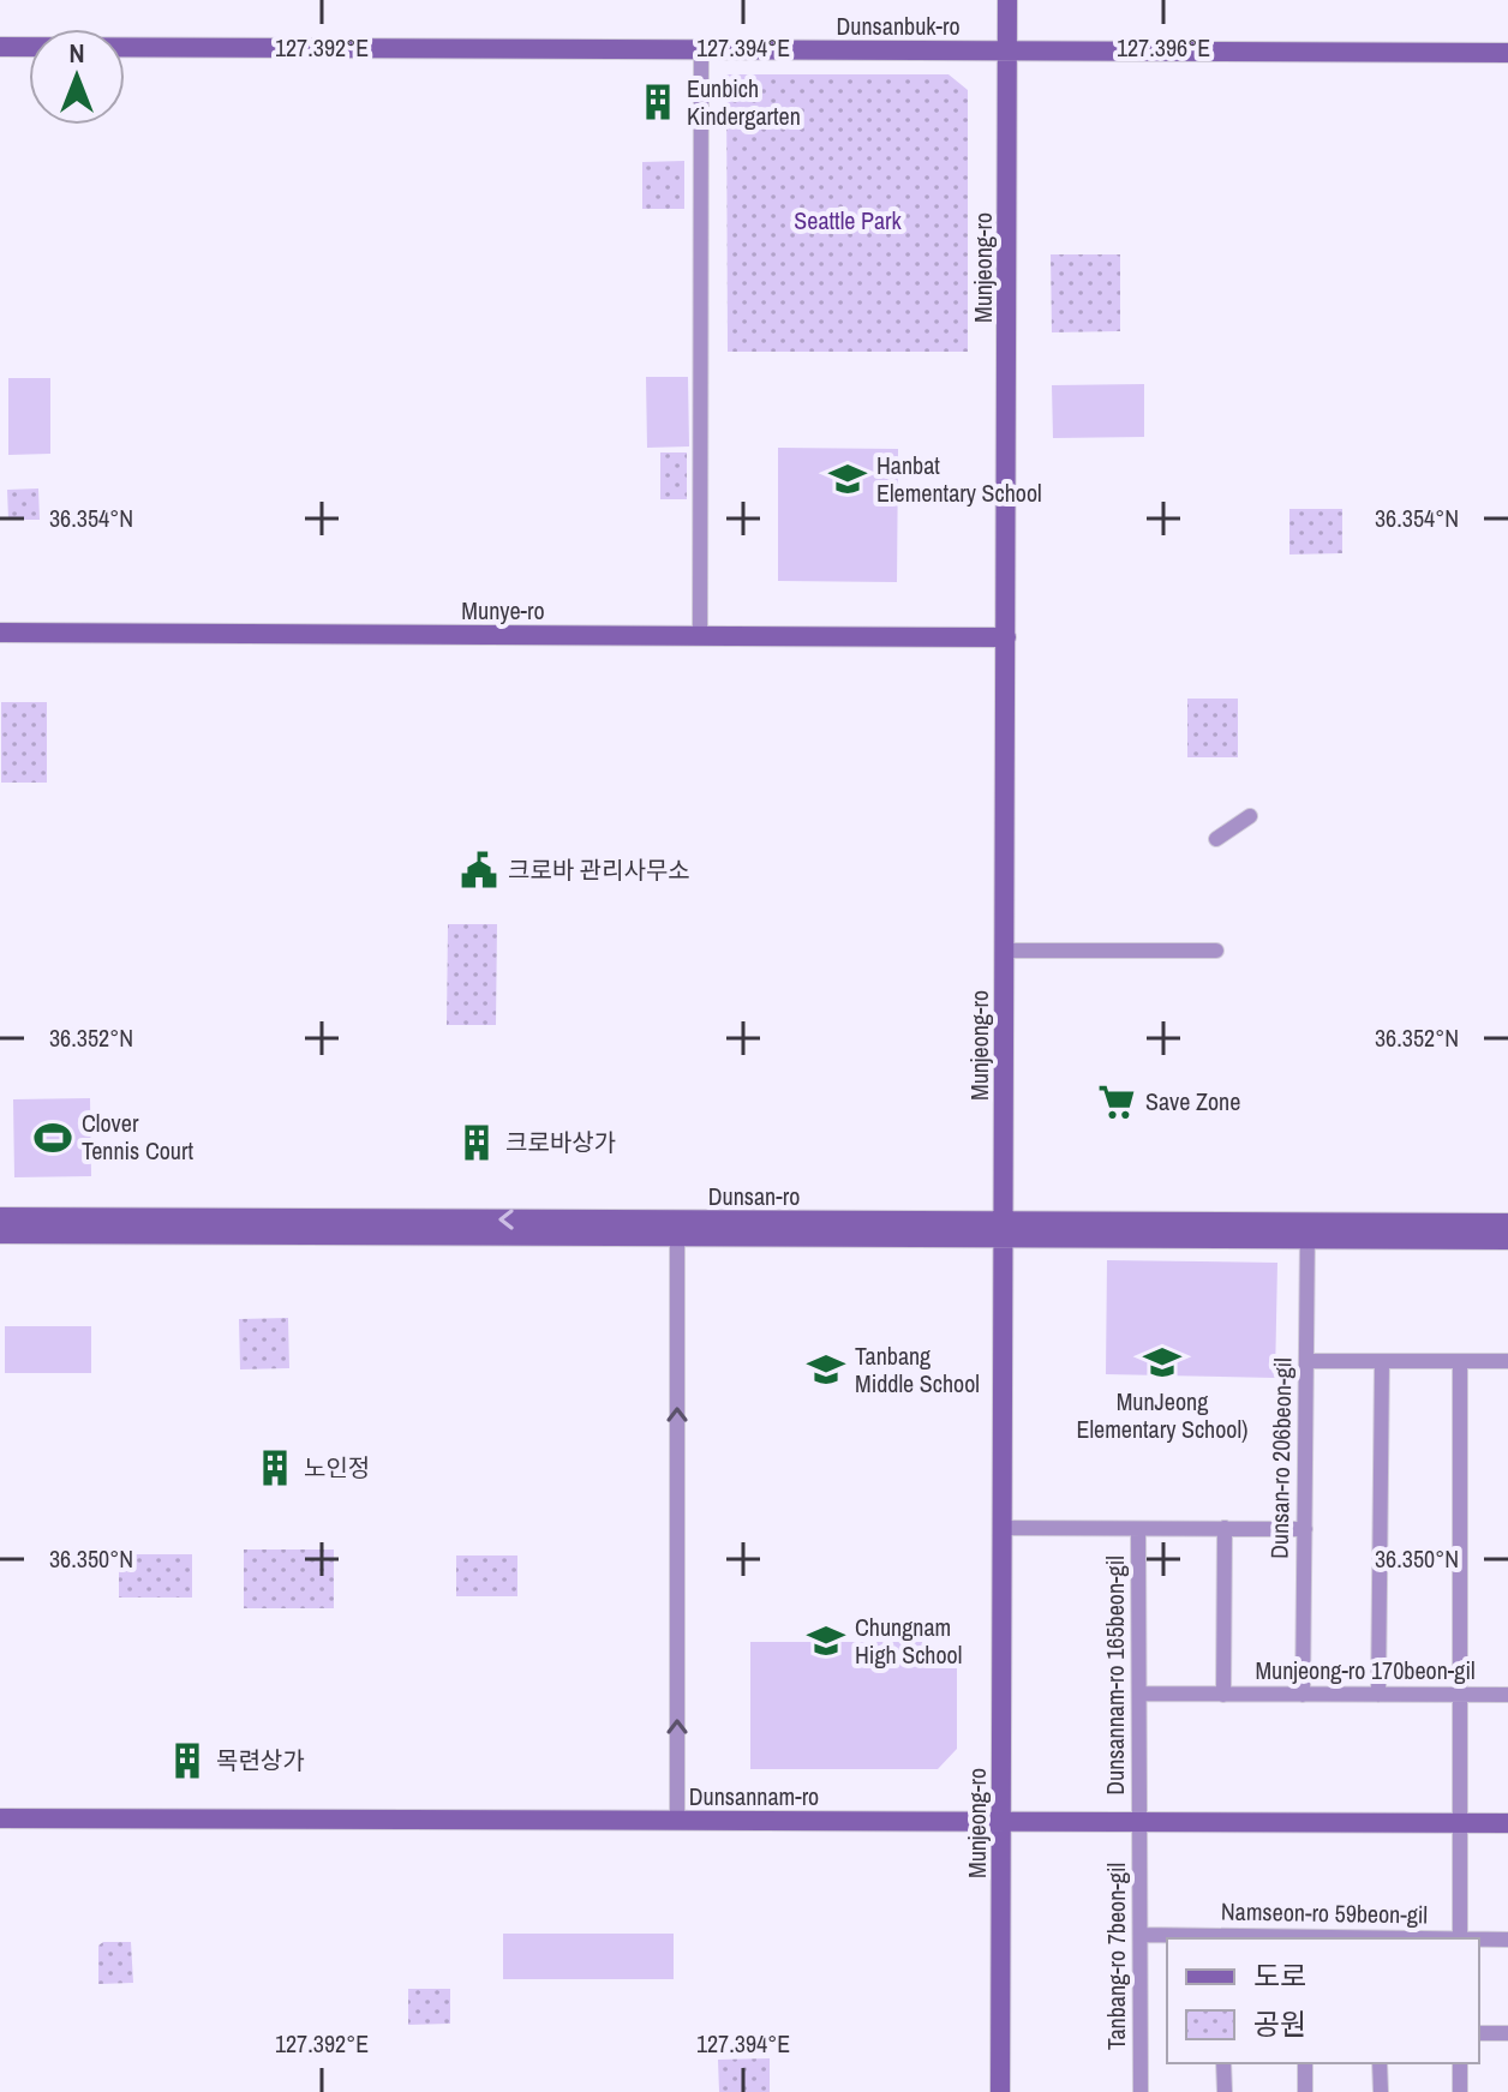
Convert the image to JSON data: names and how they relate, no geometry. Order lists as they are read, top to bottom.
{
  "streets": {
    "main road": [
      "Dunsanbuk-ro",
      "Munjeong-ro",
      "Munye-ro",
      "Dunsan-ro",
      "Dunsannam-ro"
    ],
    "street": [
      "Dunsan-ro 206beon-gil",
      "Munjeong-ro 170beon-gil",
      "Dunsannam-ro 165beon-gil",
      "Namseon-ro 59beon-gil",
      "Tanbang-ro 7beon-gil"
    ]
  },
  "crossings": [
    ["Dunsanbuk-ro", "Munjeong-ro"],
    ["Munjeong-ro", "Munye-ro"],
    ["Munjeong-ro", "Dunsan-ro"],
    ["Munjeong-ro", "Dunsannam-ro"],
    ["Dunsan-ro", "Dunsan-ro 206beon-gil"],
    ["Dunsan-ro 206beon-gil", "Munjeong-ro 170beon-gil"],
    ["Munjeong-ro 170beon-gil", "Dunsannam-ro 165beon-gil"],
    ["Dunsannam-ro 165beon-gil", "Dunsannam-ro"],
    ["Dunsannam-ro 165beon-gil", "Tanbang-ro 7beon-gil"],
    ["Dunsannam-ro", "Tanbang-ro 7beon-gil"],
    ["Namseon-ro 59beon-gil", "Tanbang-ro 7beon-gil"]
  ],
  "parks": ["Seattle Park"],
  "places": {
    "building": [
      "Eunbich Kindergarten",
      "크로바상가",
      "노인정",
      "목련상가"
    ],
    "school or university": [
      "Hanbat Elementary School",
      "MunJeong Elementary School)",
      "Tanbang Middle School",
      "Chungnam High School"
    ],
    "public building": ["크로바 관리사무소"],
    "supermarket": ["Save Zone"],
    "sports": ["Clover Tennis Court"]
  },
  "legend": ["도로", "공원"],
  "north": "top",
  "coordinates": [
    "127.392°E",
    "127.394°E",
    "127.396°E",
    "36.354°N",
    "36.352°N",
    "36.350°N"
  ]
}
